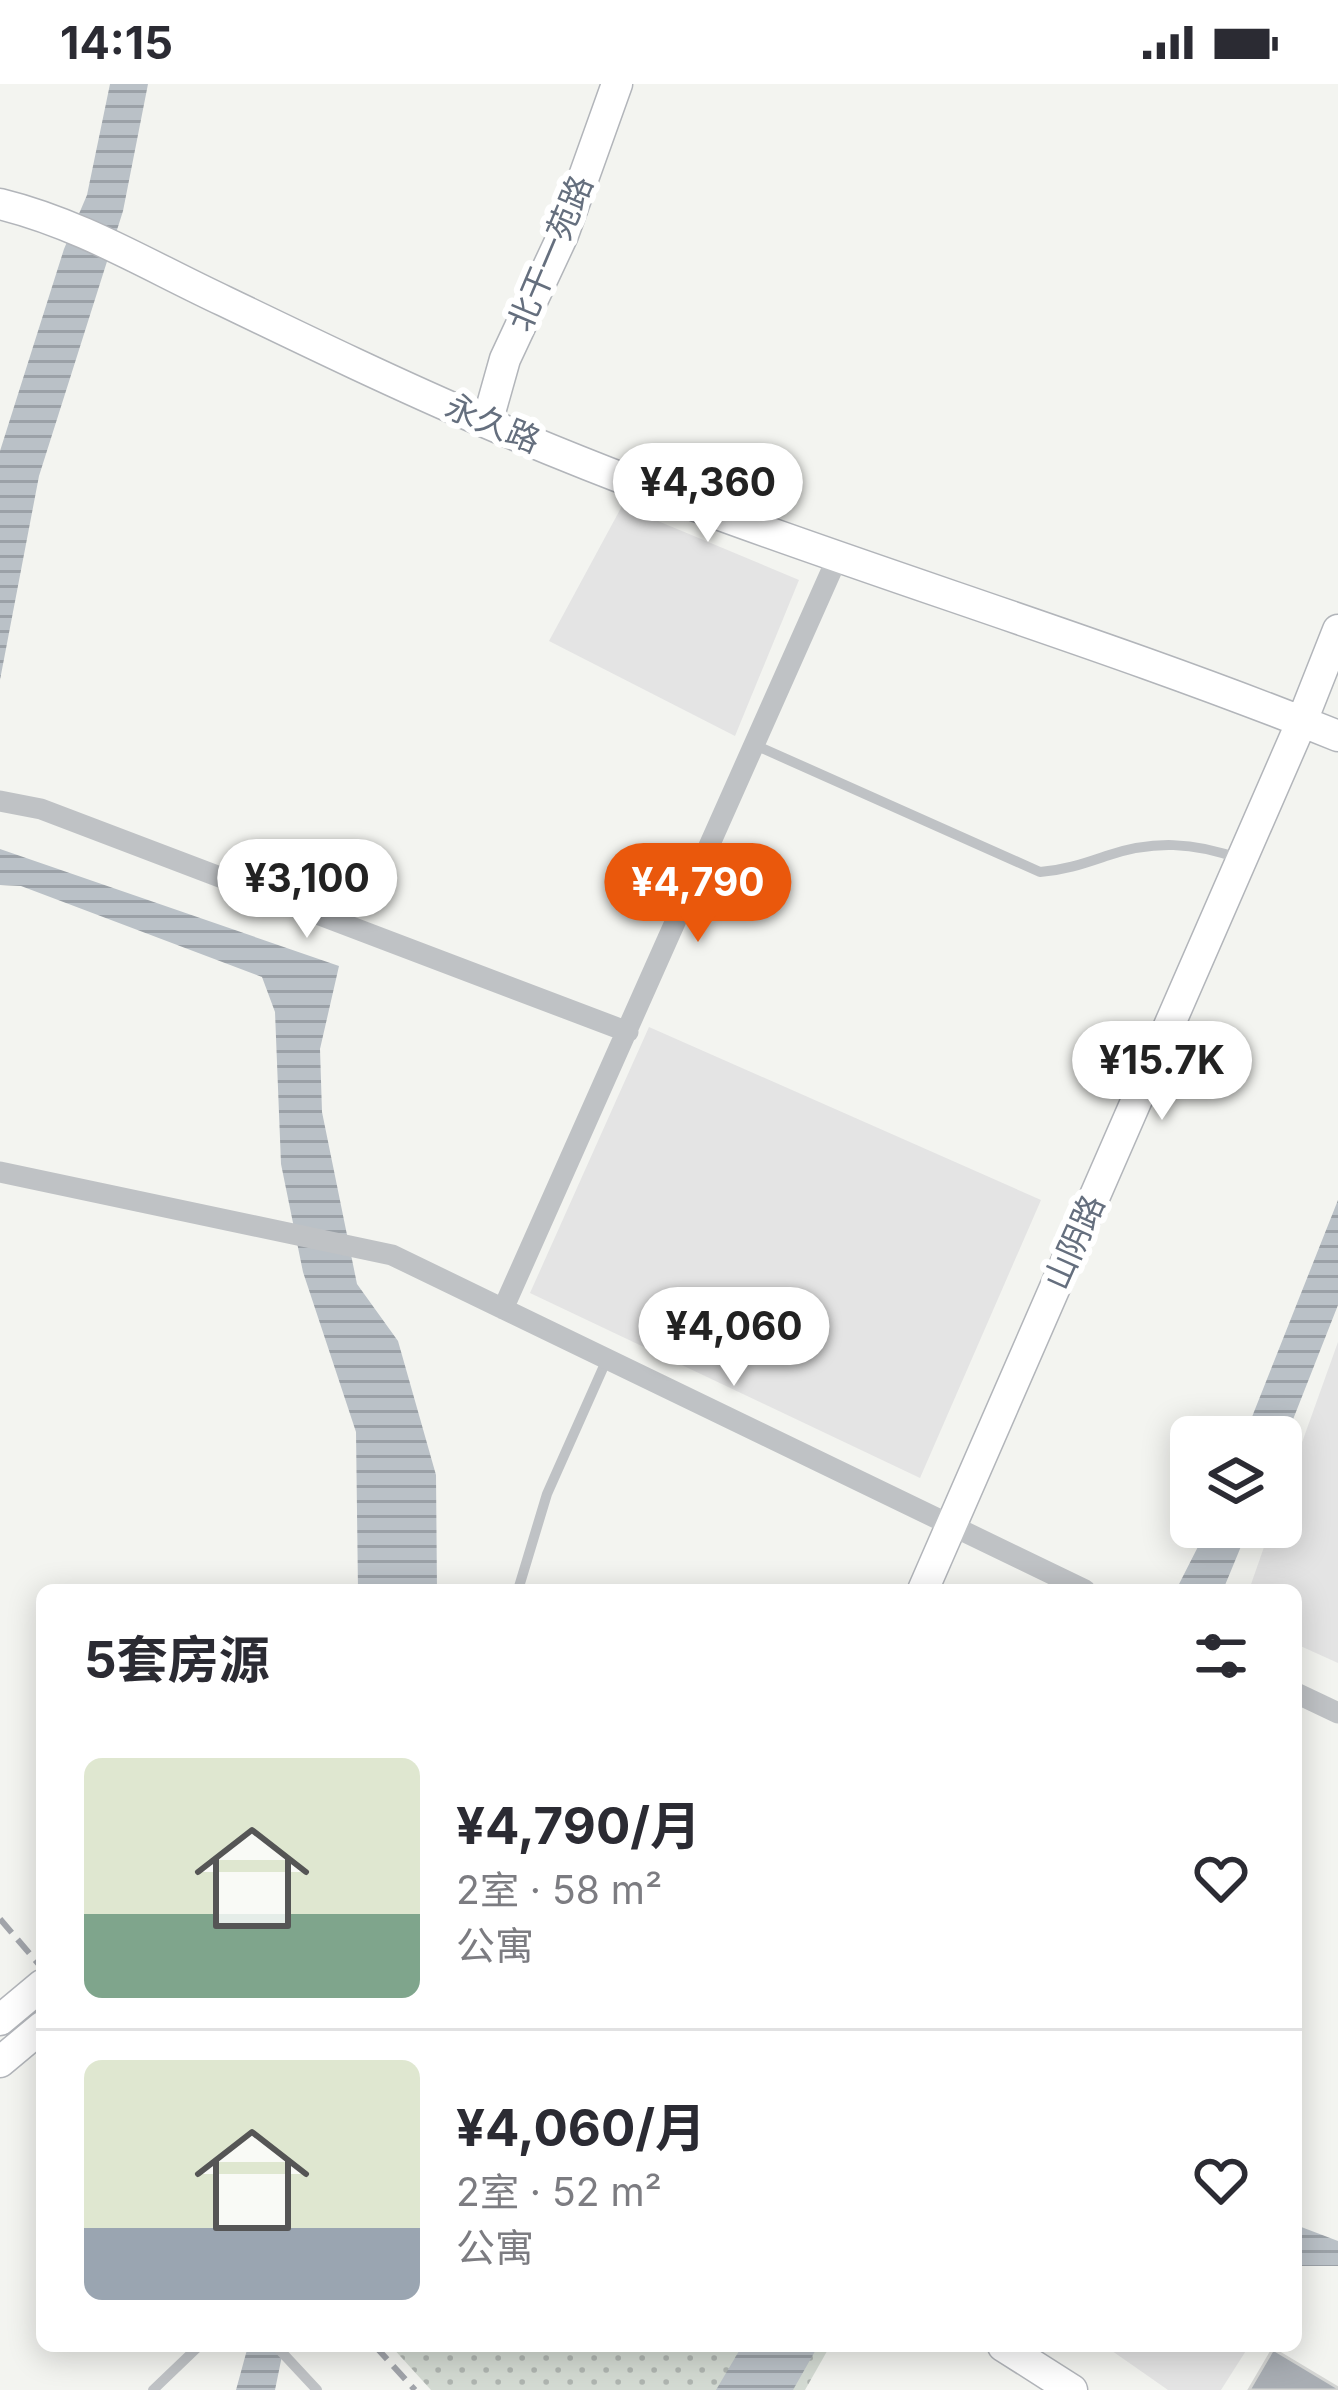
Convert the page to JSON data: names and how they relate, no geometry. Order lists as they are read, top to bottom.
{
  "streets": {
    "street": ["北干一苑路", "永久路", "山阴路"]
  },
  "crossings": [
    ["北干一苑路", "永久路"],
    ["永久路", "山阴路"]
  ],
  "page": {
    "status": "14:15",
    "price": [
      "¥4,360",
      "¥3,100",
      "¥4,790",
      "¥15.7K",
      "¥4,060"
    ],
    "heading": "5套房源",
    "list": [
      {
        "name": "¥4,790/月",
        "note": "2室 · 58 m² · 公寓"
      },
      {
        "name": "¥4,060/月",
        "note": "2室 · 52 m² · 公寓"
      }
    ]
  }
}
